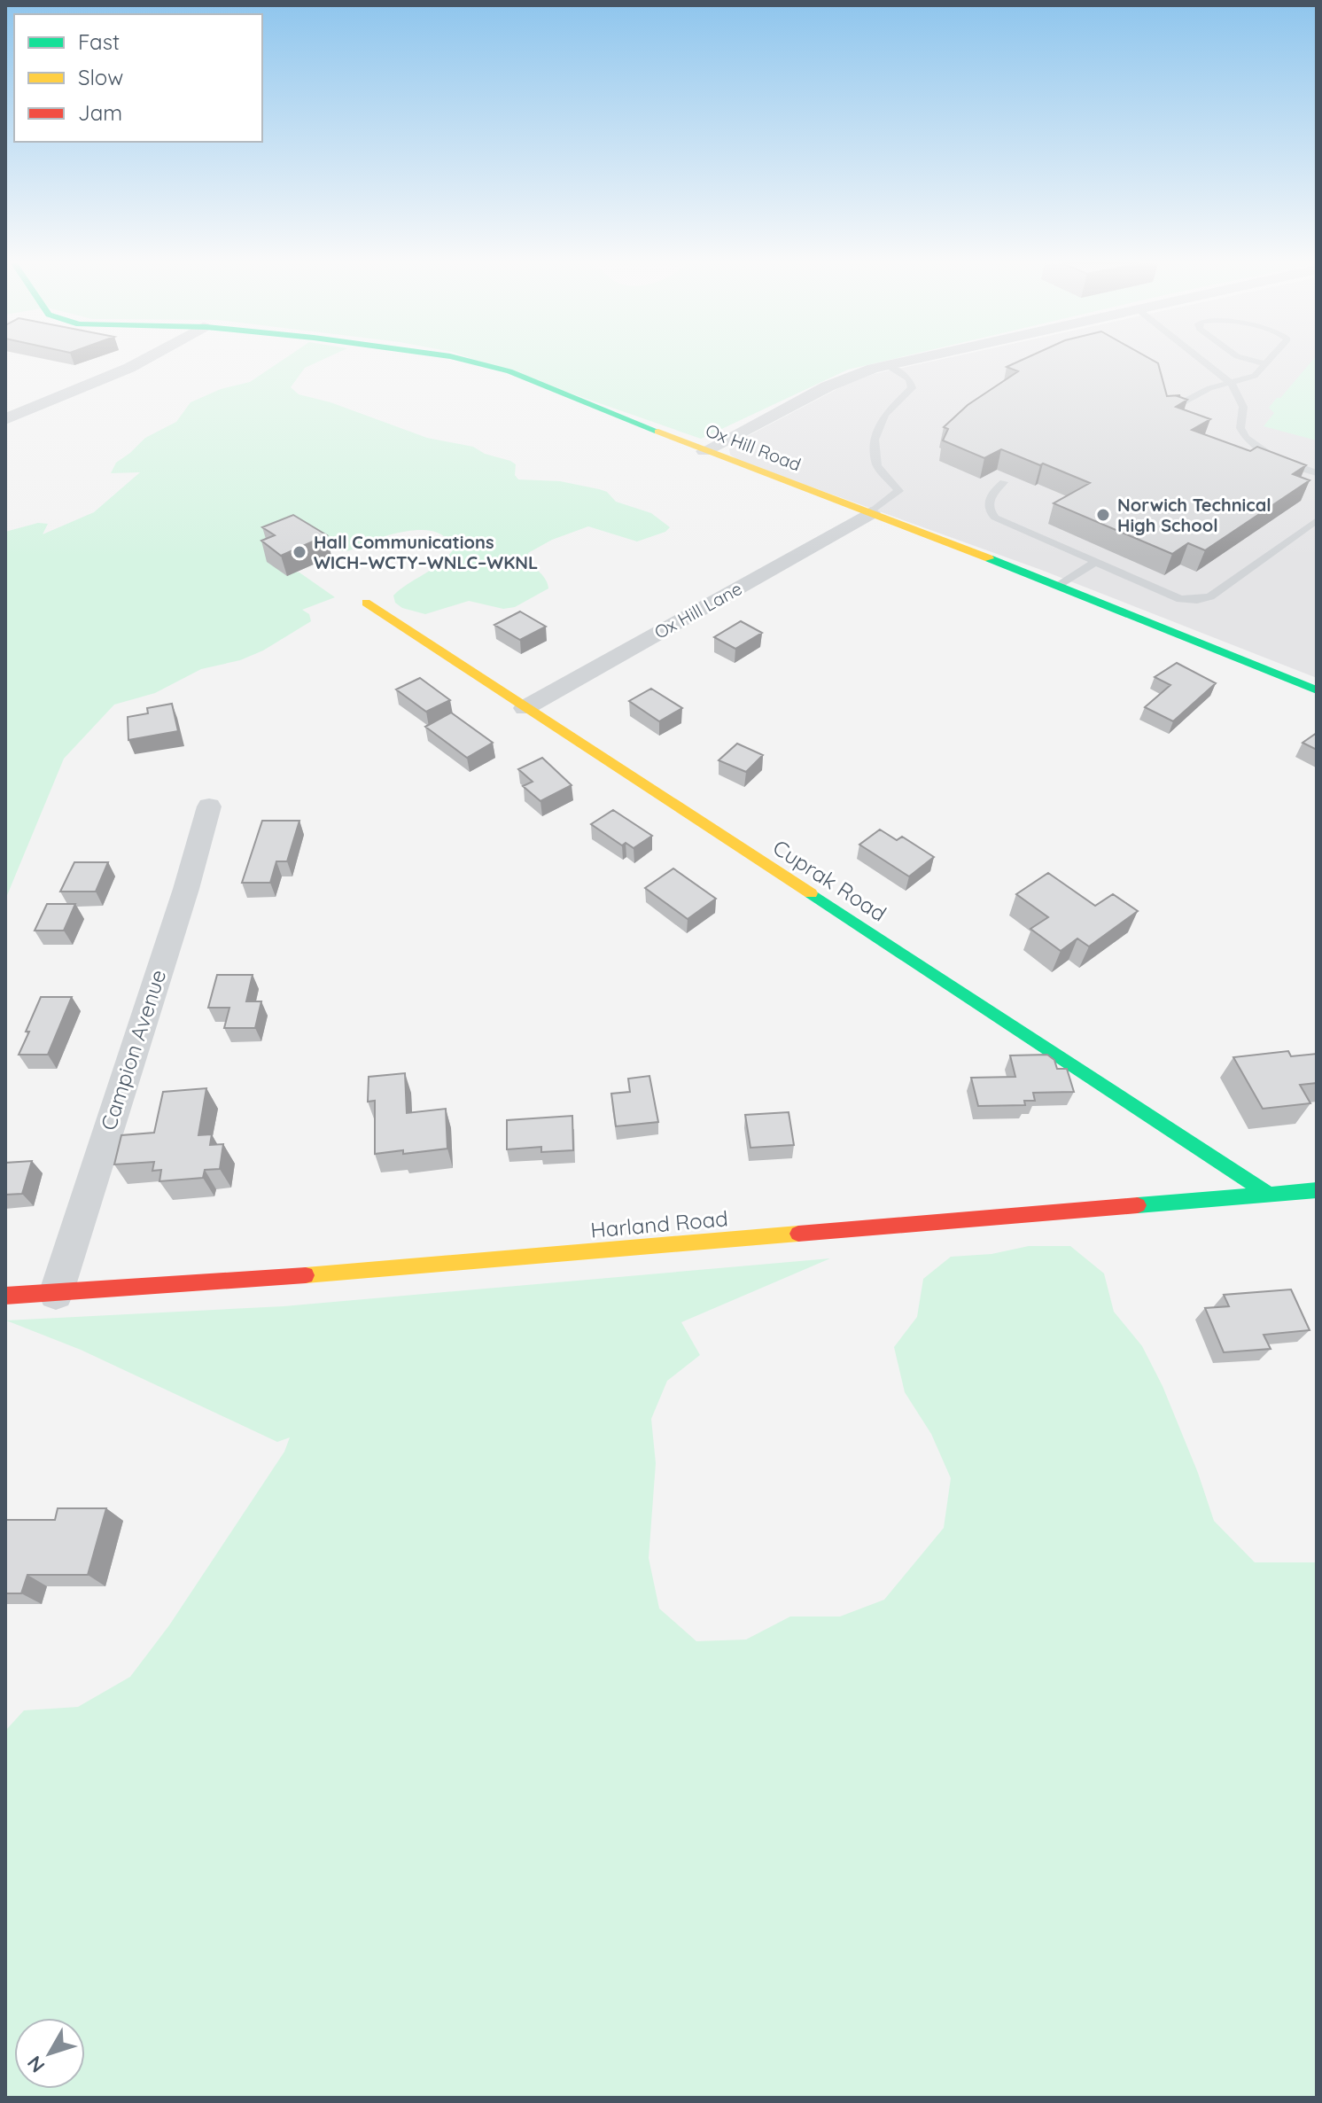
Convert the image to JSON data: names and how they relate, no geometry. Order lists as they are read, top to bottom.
{
  "streets": {
    "street": [
      "Ox Hill Road",
      "Ox Hill Lane",
      "Cuprak Road",
      "Campion Avenue",
      "Harland Road"
    ]
  },
  "crossings": [
    ["Ox Hill Road", "Ox Hill Lane"],
    ["Ox Hill Lane", "Cuprak Road"],
    ["Cuprak Road", "Harland Road"],
    ["Campion Avenue", "Harland Road"]
  ],
  "places": ["Norwich Technical High School", "Hall Communications WICH–WCTY–WNLC–WKNL"],
  "legend": ["Fast", "Slow", "Jam"],
  "north": "bottom left"
}
